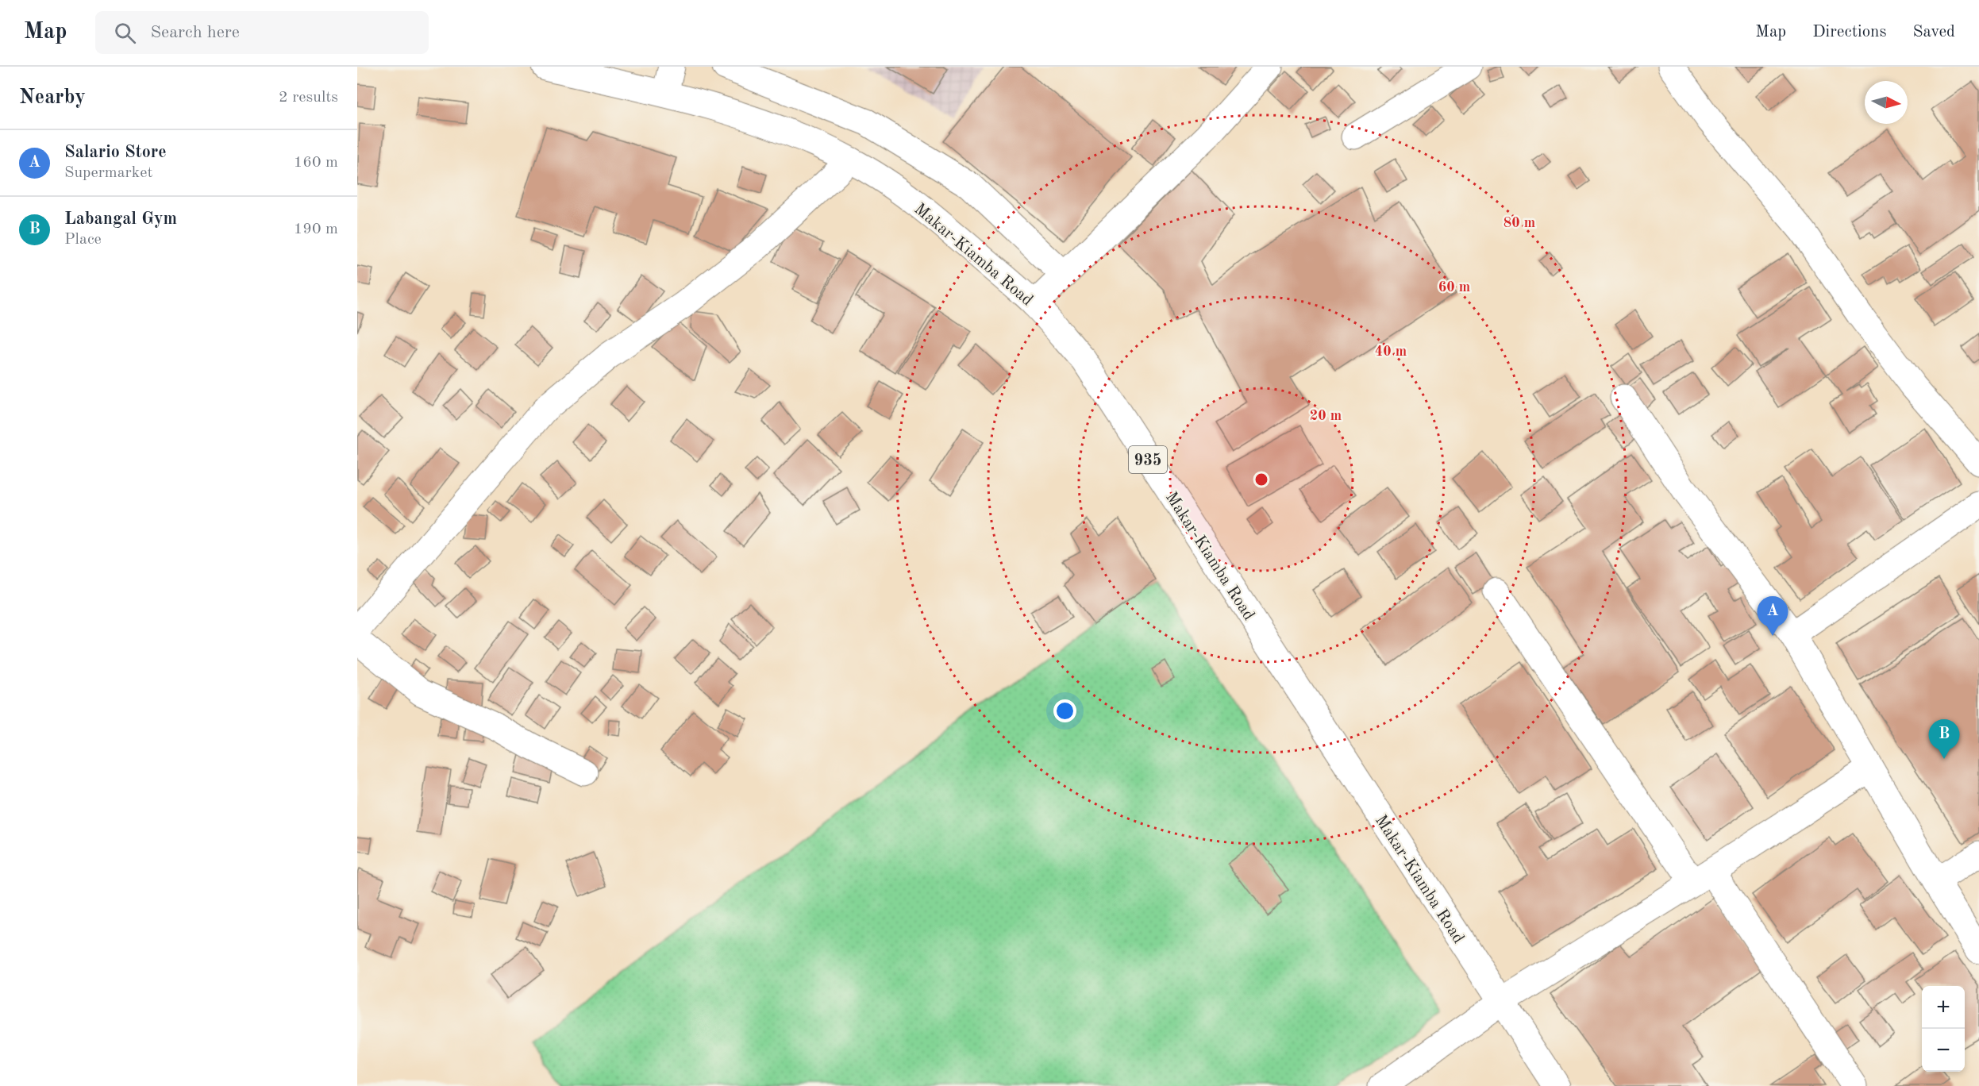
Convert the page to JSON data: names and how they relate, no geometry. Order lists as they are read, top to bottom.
{
  "streets": {
    "street": ["Makar-Kiamba Road", "935"]
  },
  "north": "right",
  "page": {
    "header": "Map",
    "search": "Search here",
    "nav": ["Map", "Directions", "Saved"],
    "heading": ["Nearby", "2 results"],
    "list": [
      {
        "mark": "A",
        "name": "Salario Store",
        "note": "Supermarket",
        "value": "160 m"
      },
      {
        "mark": "B",
        "name": "Labangal Gym",
        "note": "Place",
        "value": "190 m"
      }
    ],
    "pins": ["A", "B"],
    "map_buttons": ["+", "−"]
  },
  "rings": [
    "80 m",
    "60 m",
    "40 m",
    "20 m"
  ]
}
